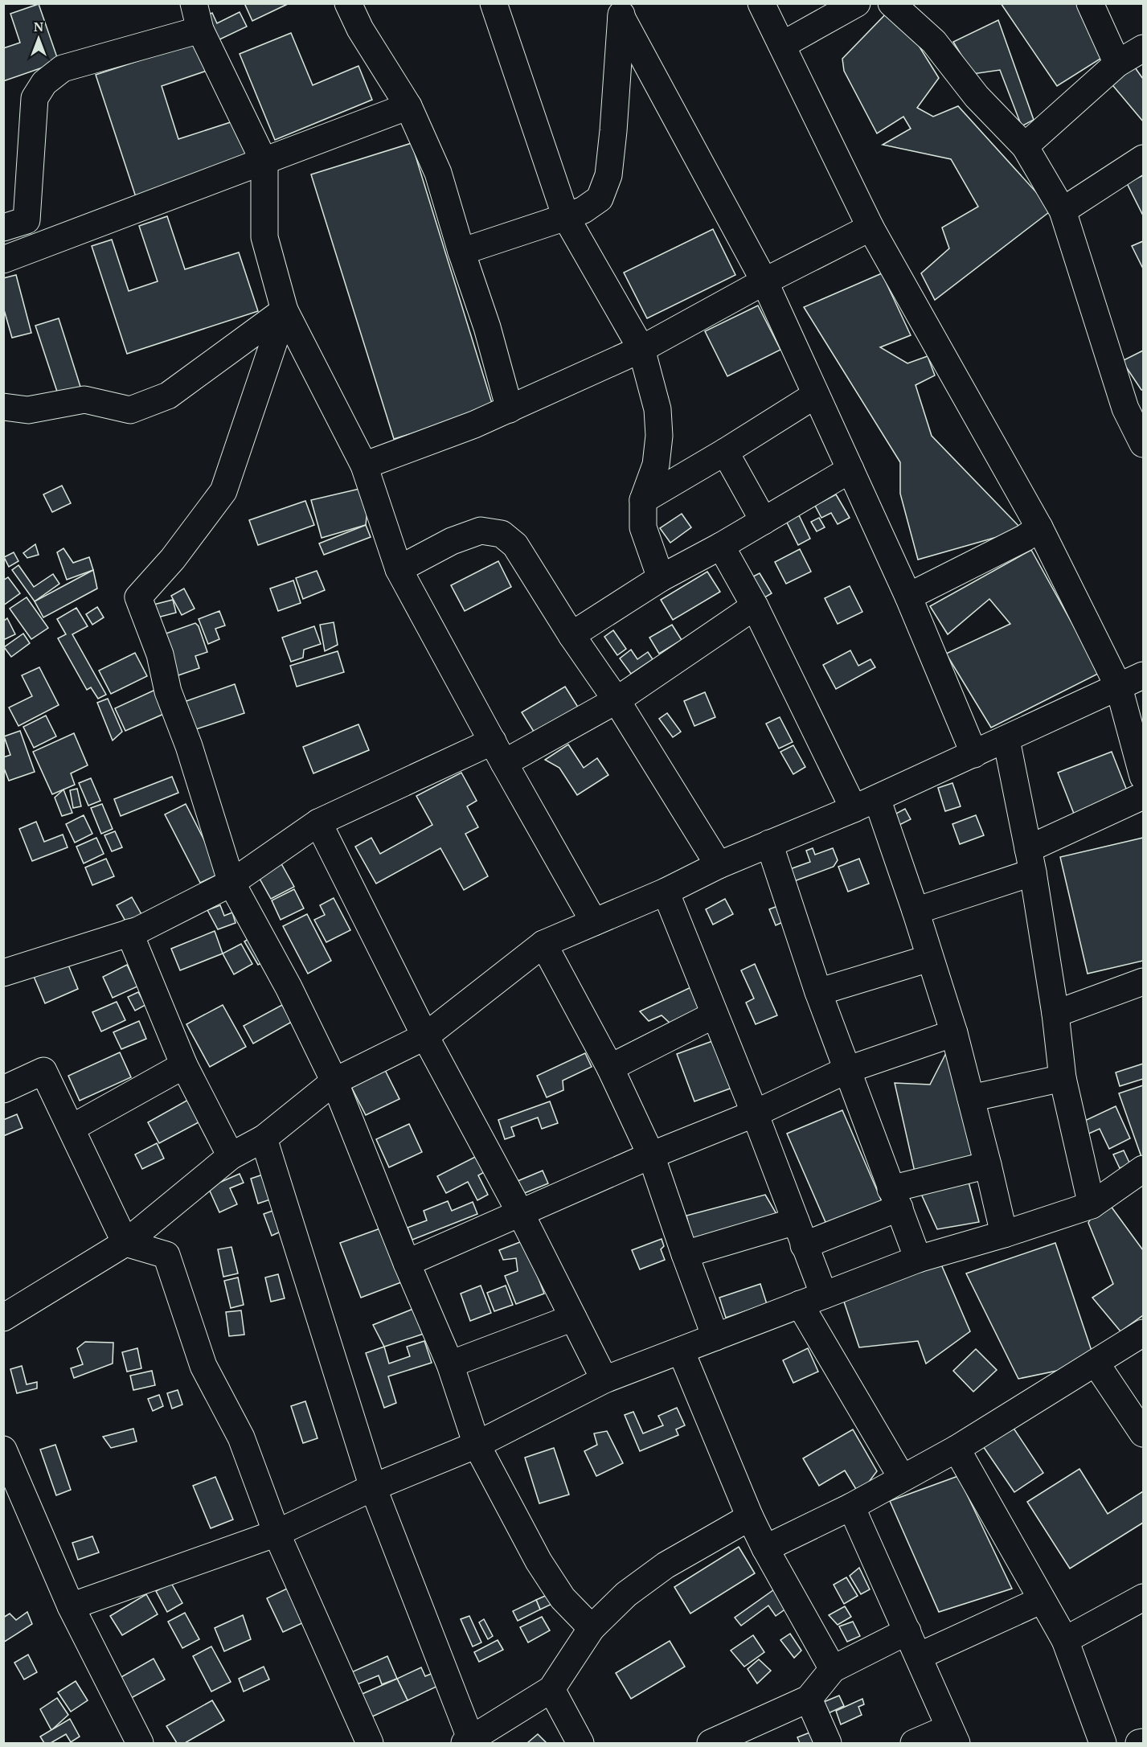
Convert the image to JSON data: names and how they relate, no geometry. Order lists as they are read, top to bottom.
{
  "north": "top"
}
